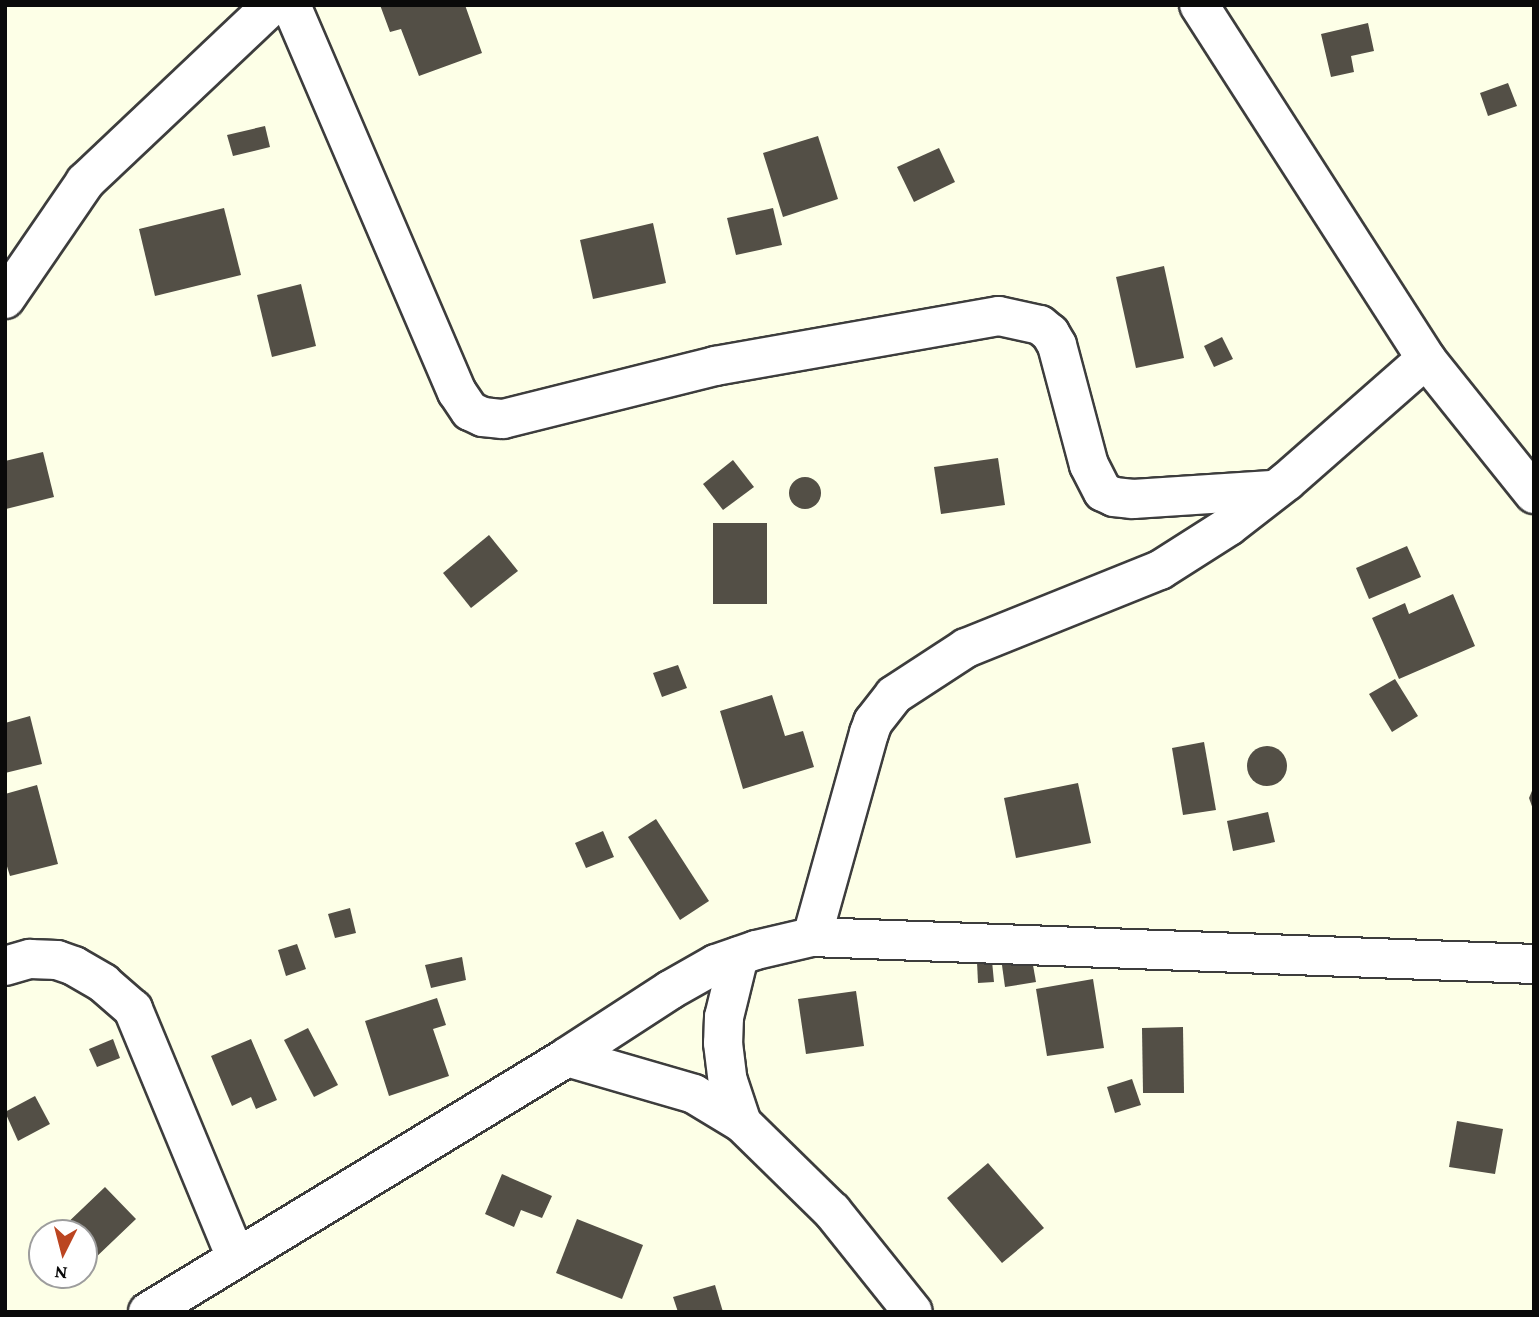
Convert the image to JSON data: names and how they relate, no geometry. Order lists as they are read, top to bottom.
{
  "north": "bottom"
}
